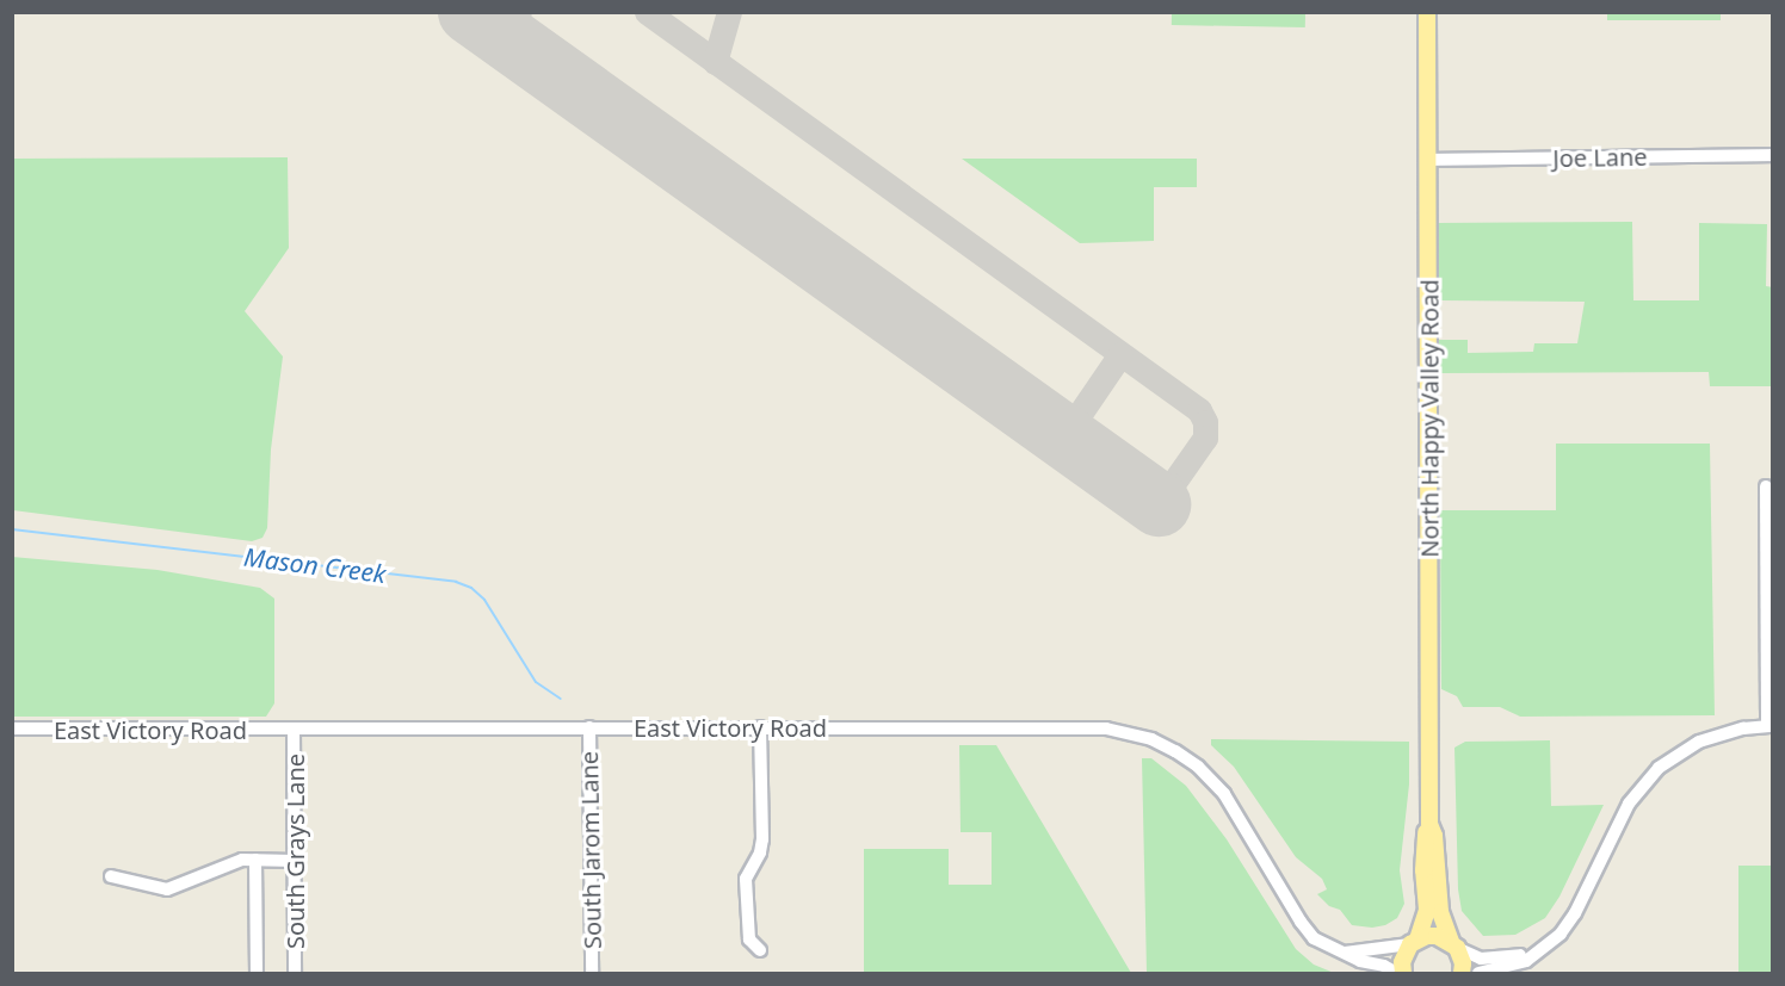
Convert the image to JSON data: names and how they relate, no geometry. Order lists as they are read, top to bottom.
{
  "streets": {
    "main road": ["North Happy Valley Road"],
    "street": [
      "Joe Lane",
      "East Victory Road",
      "South Jarom Lane",
      "South Grays Lane"
    ]
  },
  "crossings": [
    ["Joe Lane", "North Happy Valley Road"],
    ["East Victory Road", "South Jarom Lane"],
    ["East Victory Road", "South Grays Lane"]
  ],
  "water": ["Mason Creek"]
}
